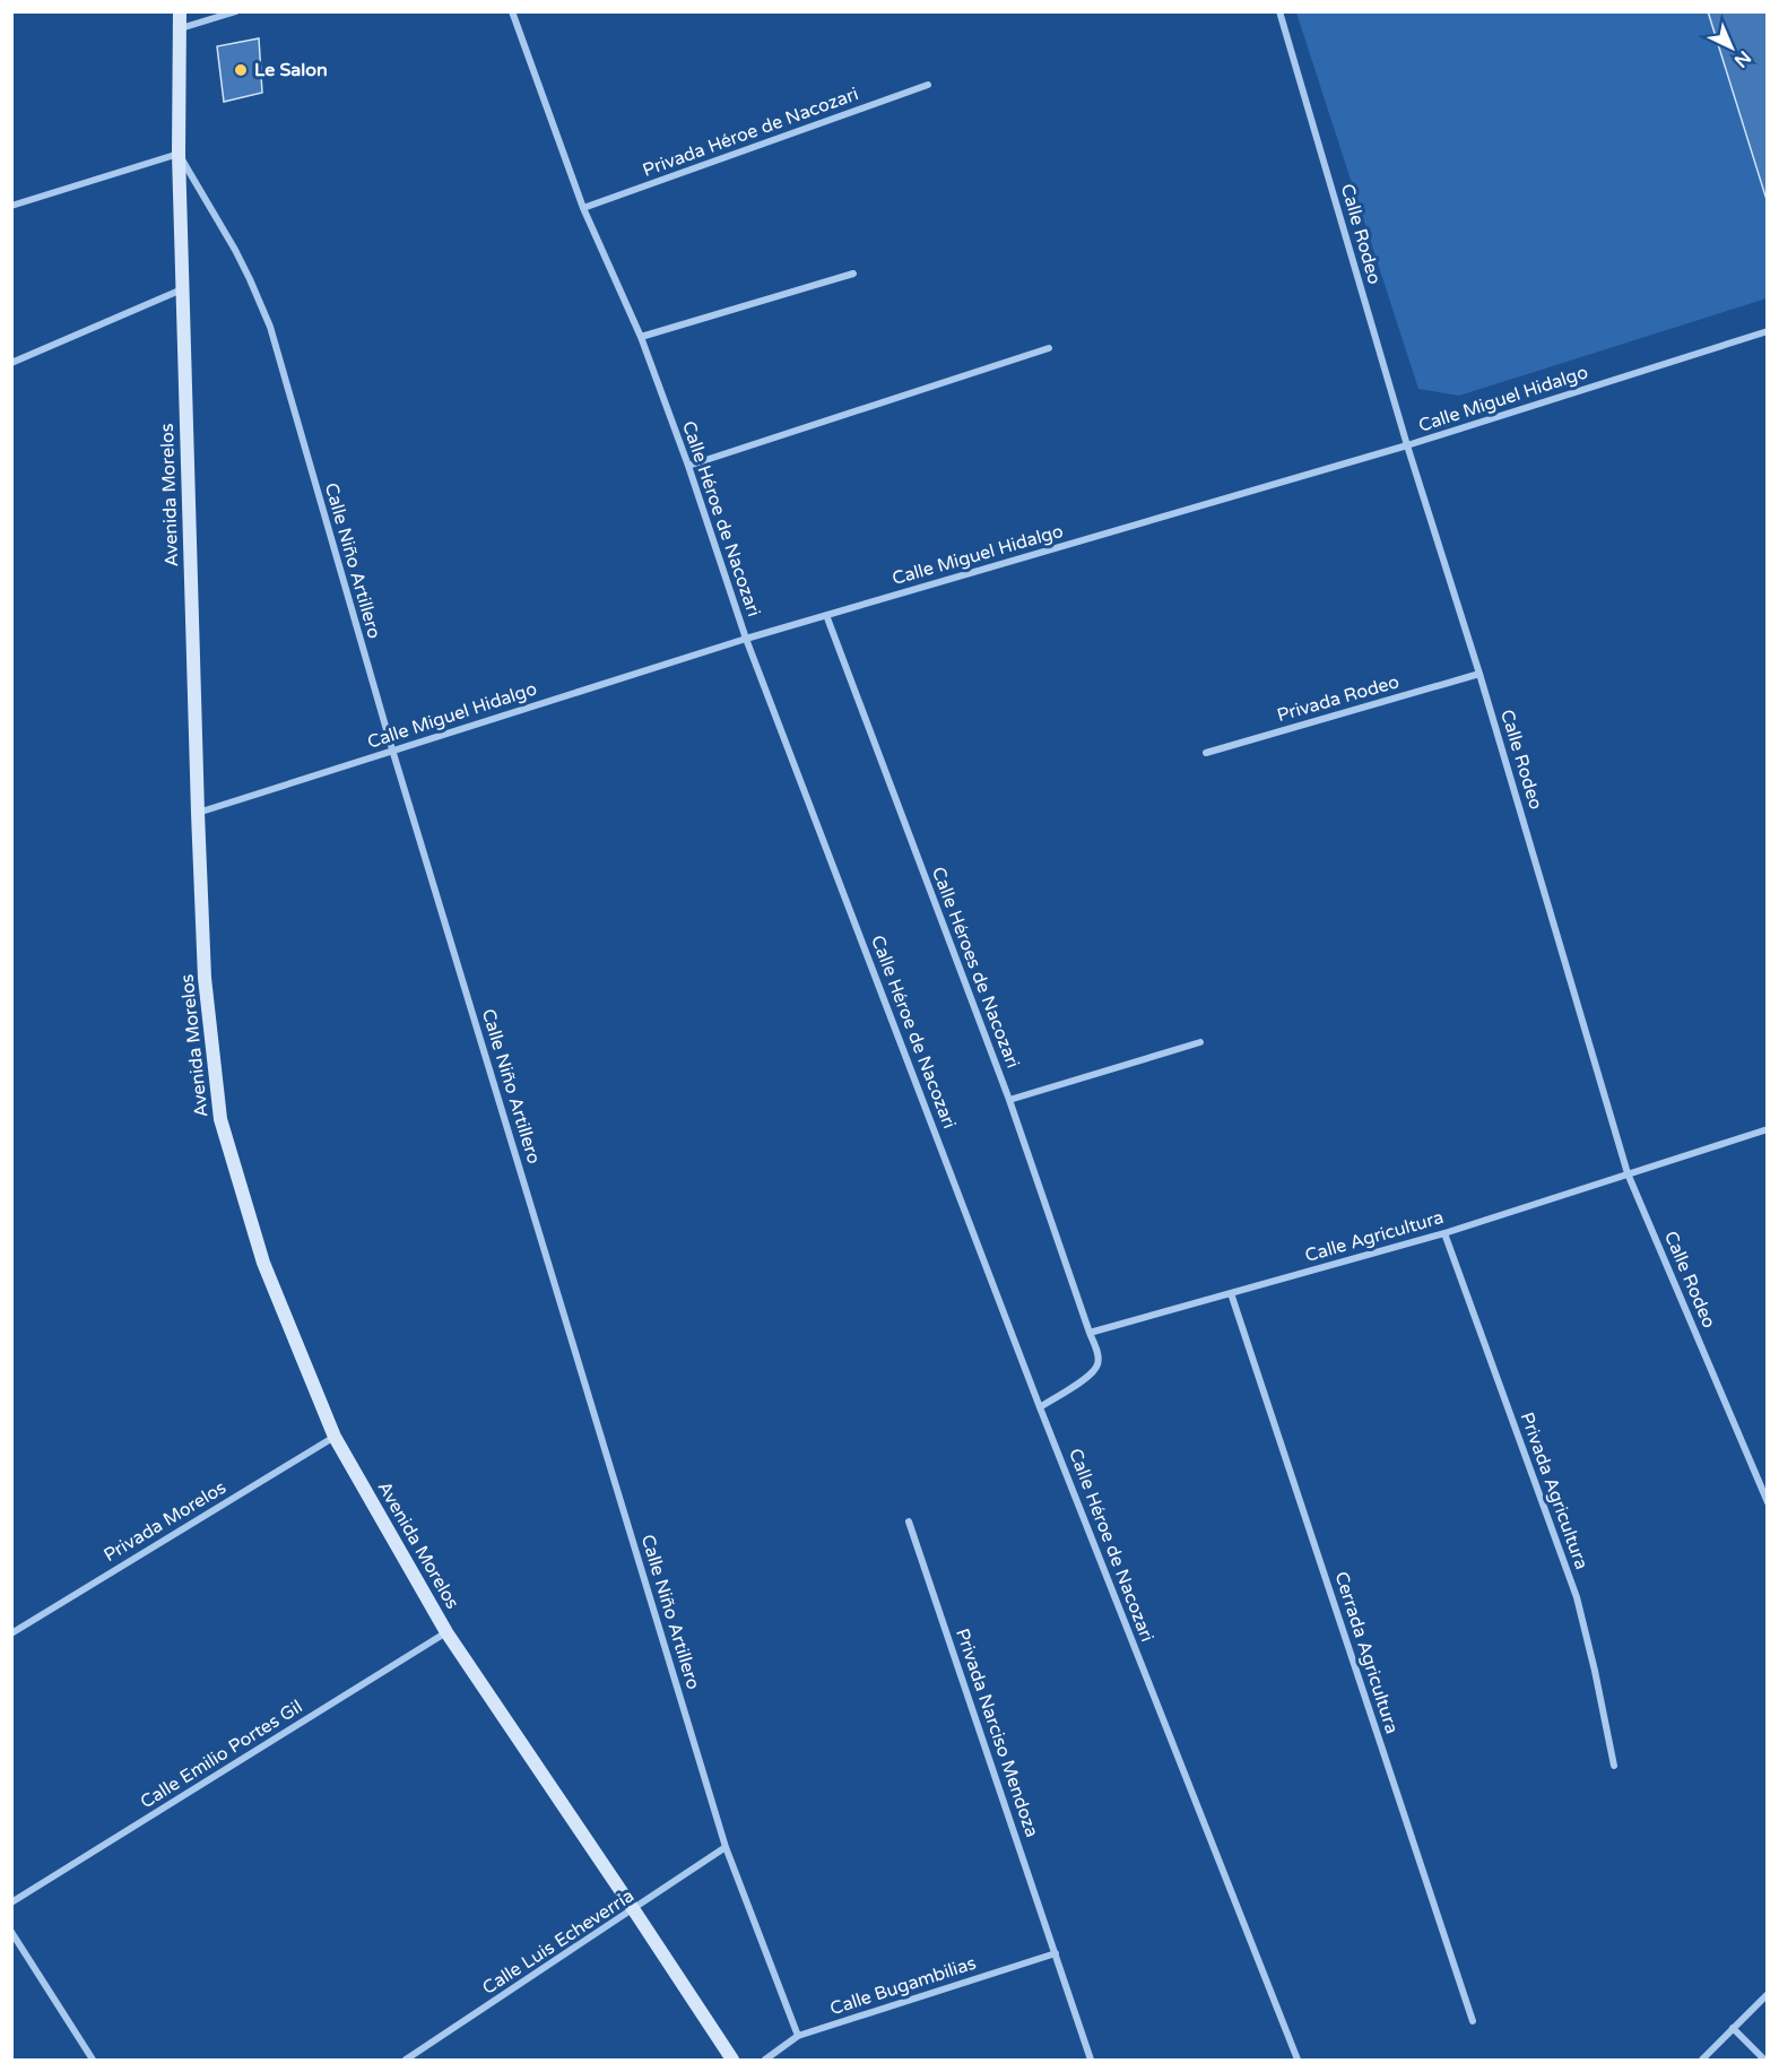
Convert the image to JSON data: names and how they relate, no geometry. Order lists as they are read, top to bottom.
{
  "streets": {
    "main road": ["Avenida Morelos"],
    "street": [
      "Privada Héroe de Nacozari",
      "Calle Rodeo",
      "Calle Miguel Hidalgo",
      "Calle Héroe de Nacozari",
      "Calle Niño Artillero",
      "Privada Rodeo",
      "Calle Héroes de Nacozari",
      "Calle Agricultura",
      "Privada Agricultura",
      "Privada Morelos",
      "Cerrada Agricultura",
      "Privada Narciso Mendoza",
      "Calle Emilio Portes Gil",
      "Calle Luis Echeverría",
      "Calle Bugambilias"
    ]
  },
  "crossings": [
    ["Privada Héroe de Nacozari", "Calle Héroe de Nacozari"],
    ["Calle Rodeo", "Calle Miguel Hidalgo"],
    ["Calle Rodeo", "Privada Rodeo"],
    ["Calle Rodeo", "Calle Agricultura"],
    ["Calle Miguel Hidalgo", "Avenida Morelos"],
    ["Calle Miguel Hidalgo", "Calle Héroe de Nacozari"],
    ["Calle Miguel Hidalgo", "Calle Niño Artillero"],
    ["Calle Miguel Hidalgo", "Calle Héroes de Nacozari"],
    ["Avenida Morelos", "Calle Niño Artillero"],
    ["Avenida Morelos", "Privada Morelos"],
    ["Avenida Morelos", "Calle Emilio Portes Gil"],
    ["Avenida Morelos", "Calle Luis Echeverría"],
    ["Calle Niño Artillero", "Calle Luis Echeverría"],
    ["Calle Niño Artillero", "Calle Bugambilias"],
    ["Calle Héroes de Nacozari", "Calle Agricultura"],
    ["Calle Agricultura", "Privada Agricultura"],
    ["Calle Agricultura", "Cerrada Agricultura"],
    ["Privada Narciso Mendoza", "Calle Bugambilias"]
  ],
  "places": ["Le Salon"],
  "north": "bottom right"
}
